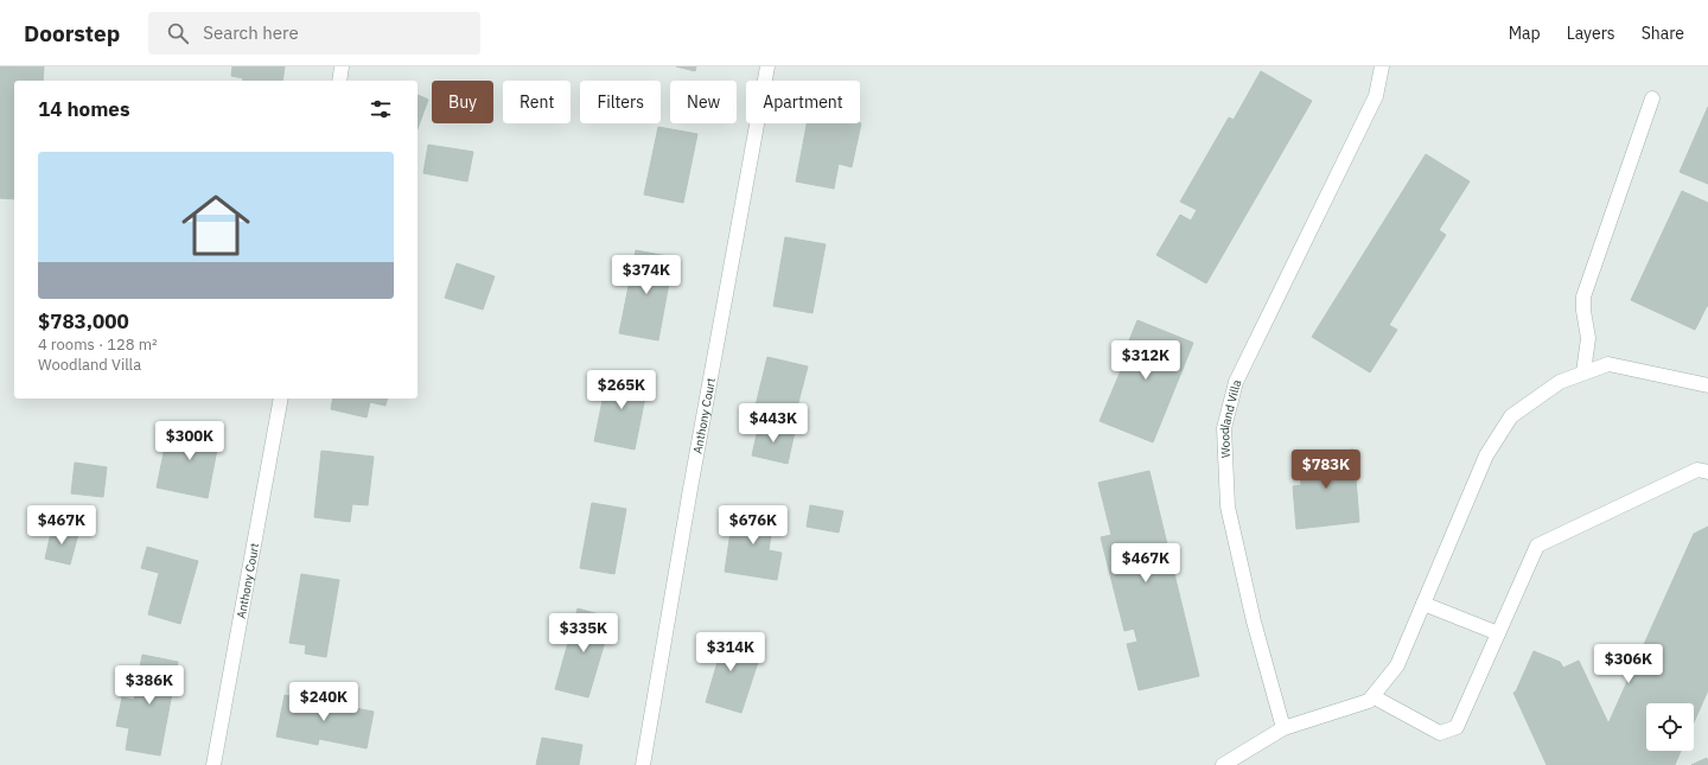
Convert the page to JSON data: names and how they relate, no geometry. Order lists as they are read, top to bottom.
{
  "streets": {
    "street": ["Anthony Court", "Woodland Villa"]
  },
  "page": {
    "header": "Doorstep",
    "search": "Search here",
    "nav": ["Map", "Layers", "Share"],
    "chip": [
      "Buy",
      "Rent",
      "Filters",
      "New",
      "Apartment"
    ],
    "heading": "14 homes",
    "list": [
      {
        "name": "$783,000",
        "note": "4 rooms · 128 m² · Woodland Villa"
      }
    ],
    "price": [
      "$374K",
      "$312K",
      "$265K",
      "$443K",
      "$300K",
      "$783K",
      "$467K",
      "$676K",
      "$467K",
      "$335K",
      "$314K",
      "$306K",
      "$386K",
      "$240K"
    ]
  }
}
